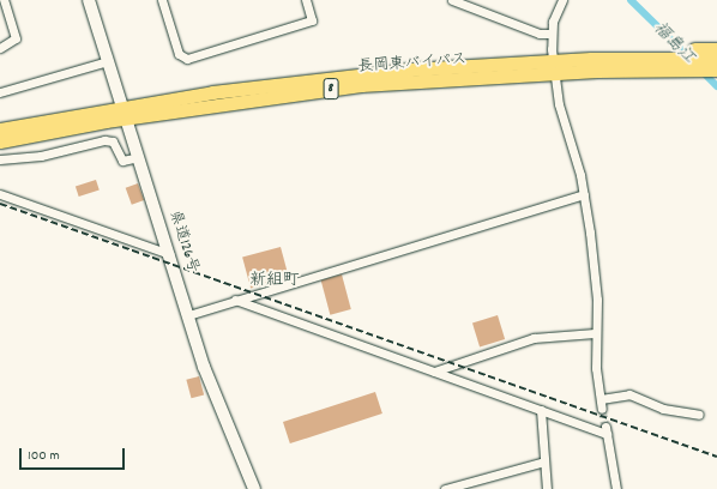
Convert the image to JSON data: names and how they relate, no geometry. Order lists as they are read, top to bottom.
{
  "streets": {
    "highway": ["長岡東バイパス", "8"],
    "main road": ["県道126号"]
  },
  "crossings": [
    ["長岡東バイパス", "県道126号"]
  ],
  "districts": ["新組町"],
  "water": ["福島江"],
  "scale_bar": "100 m"
}
